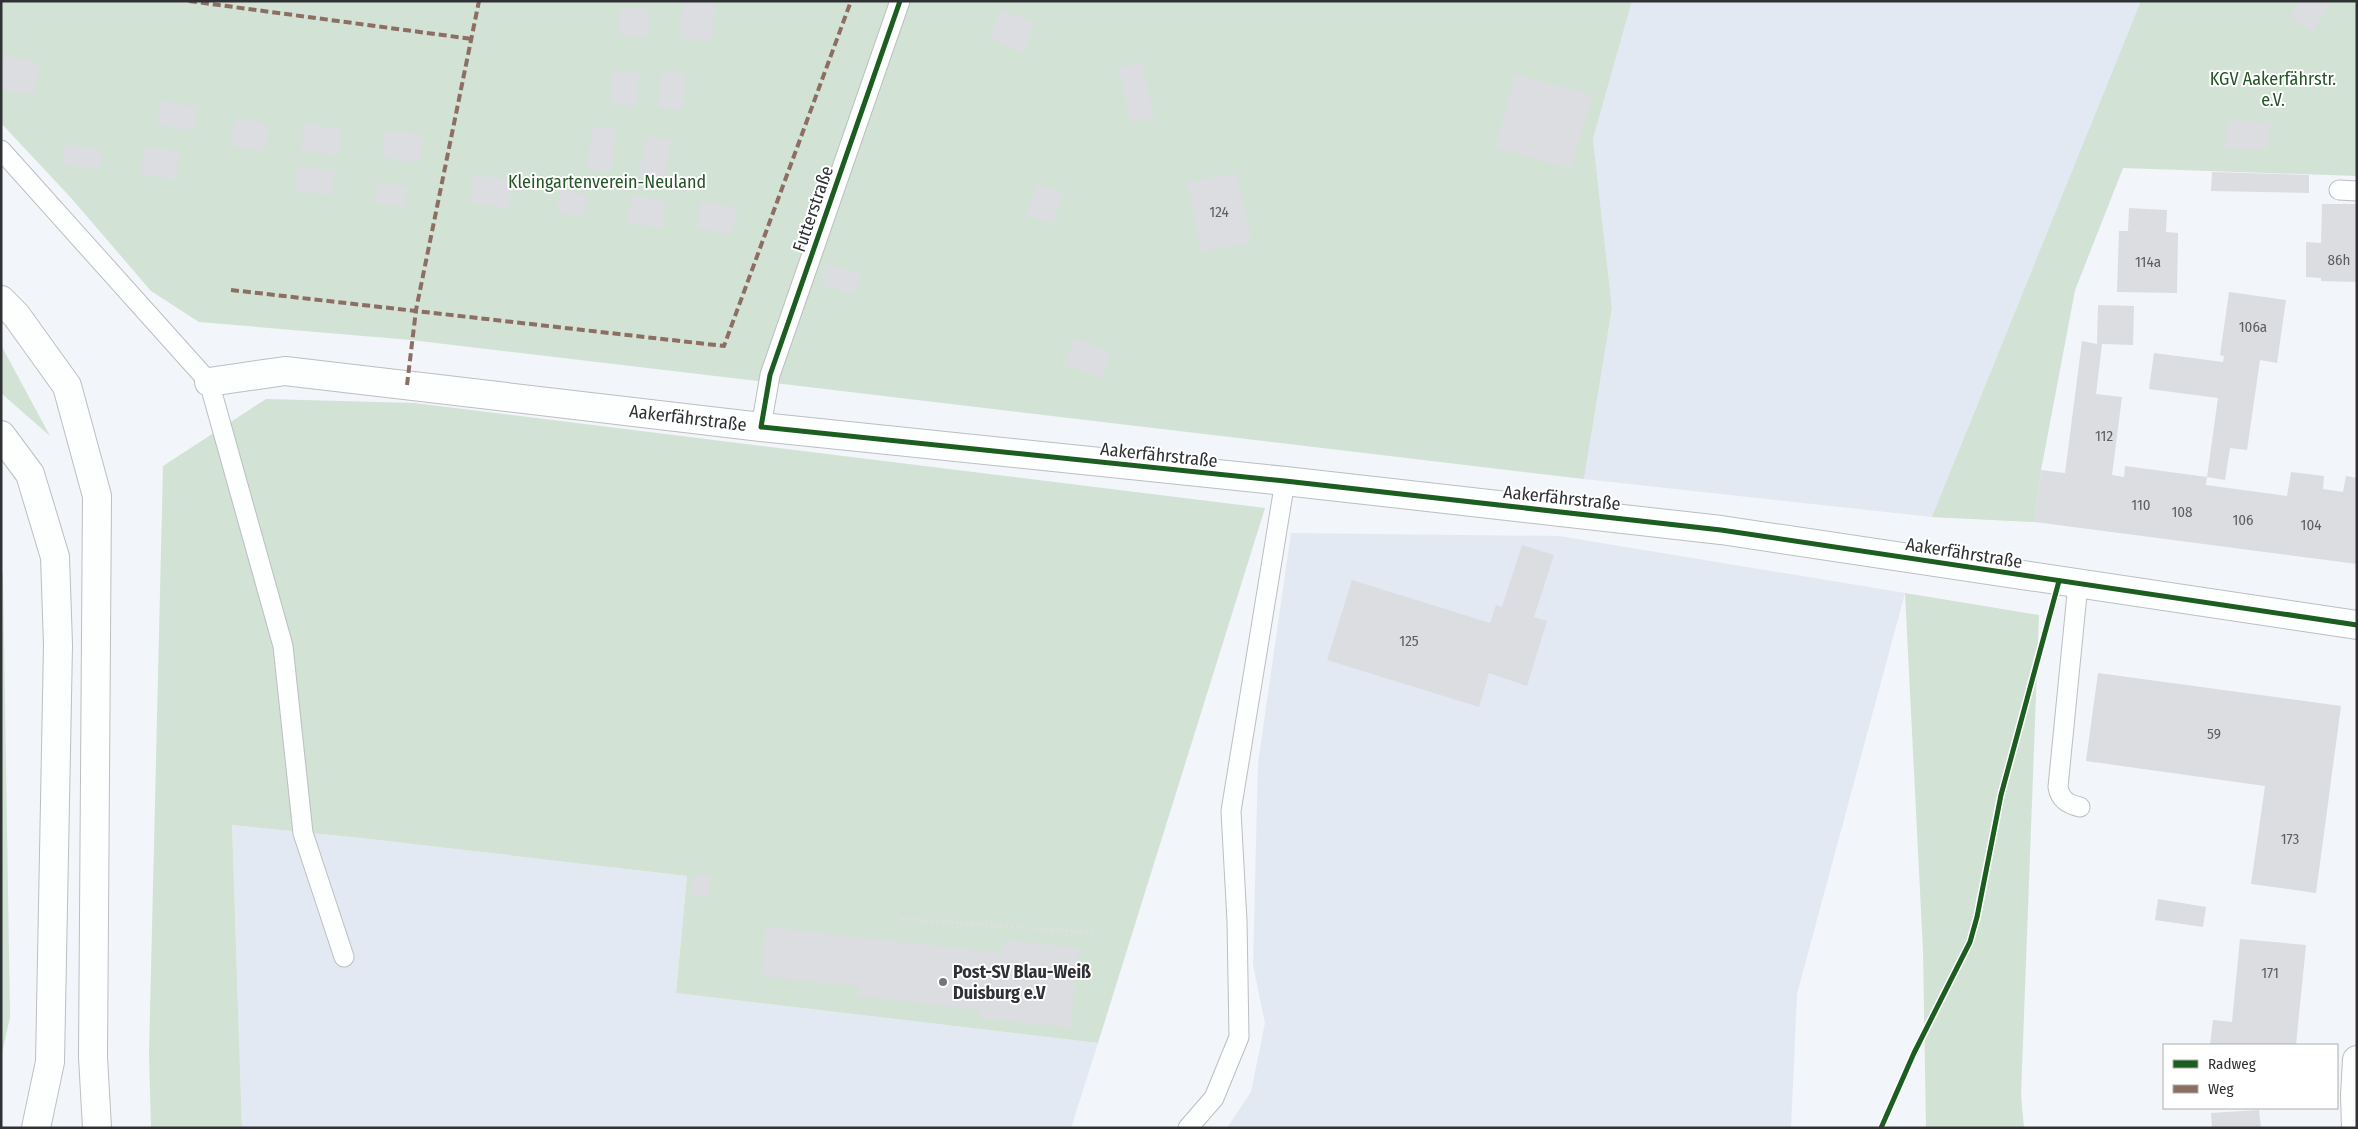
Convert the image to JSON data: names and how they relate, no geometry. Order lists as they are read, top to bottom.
{
  "streets": {
    "main road": ["Aakerfährstraße"],
    "lane": ["Futterstraße"]
  },
  "crossings": [
    ["Futterstraße", "Aakerfährstraße"]
  ],
  "parks": ["KGV Aakerfährstr. e.V.", "Kleingartenverein-Neuland"],
  "places": ["Post-SV Blau-Weiß Duisburg e.V"],
  "house_numbers": [
    "124",
    "86h",
    "114a",
    "106a",
    "112",
    "110",
    "108",
    "106",
    "104",
    "125",
    "59",
    "173",
    "171"
  ],
  "legend": ["Radweg", "Weg"]
}
